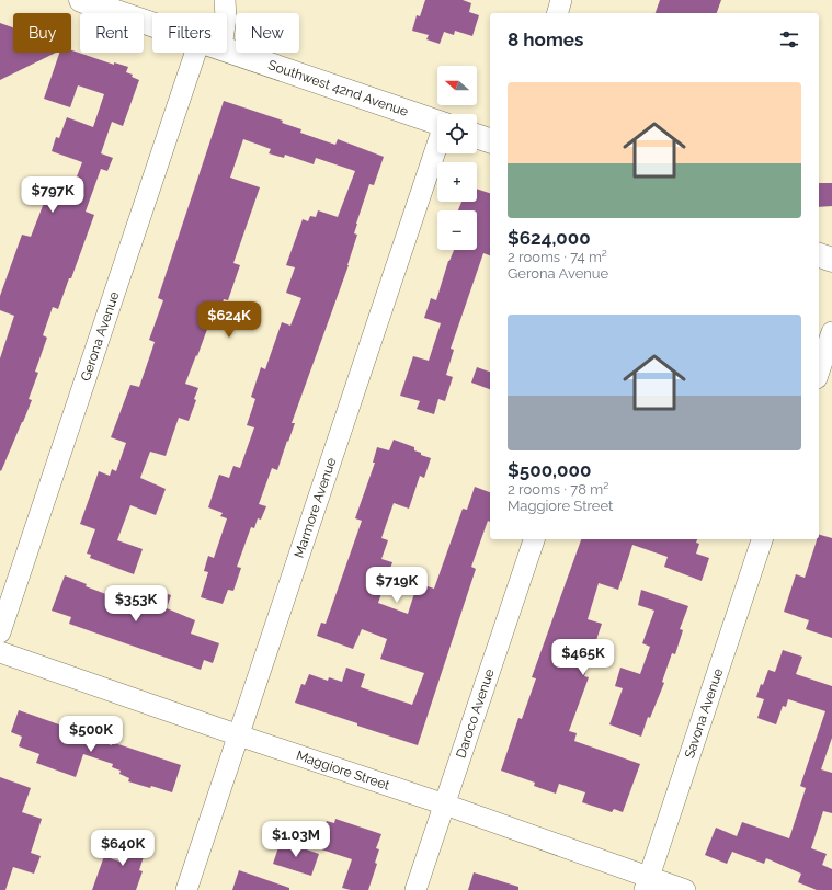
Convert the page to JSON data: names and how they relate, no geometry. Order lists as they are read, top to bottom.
{
  "streets": {
    "main road": ["Southwest 42nd Avenue"],
    "street": [
      "Gerona Avenue",
      "Marmore Avenue",
      "Daroco Avenue",
      "Savona Avenue",
      "Maggiore Street"
    ]
  },
  "crossings": [
    ["Marmore Avenue", "Maggiore Street"],
    ["Daroco Avenue", "Maggiore Street"],
    ["Savona Avenue", "Maggiore Street"]
  ],
  "north": "left",
  "page": {
    "chip": [
      "Buy",
      "Rent",
      "Filters",
      "New"
    ],
    "heading": "8 homes",
    "map_buttons": ["+", "−"],
    "list": [
      {
        "name": "$624,000",
        "note": "2 rooms · 74 m² · Gerona Avenue"
      },
      {
        "name": "$500,000",
        "note": "2 rooms · 78 m² · Maggiore Street"
      }
    ],
    "price": [
      "$797K",
      "$624K",
      "$719K",
      "$353K",
      "$465K",
      "$500K",
      "$1.03M",
      "$640K"
    ]
  }
}
